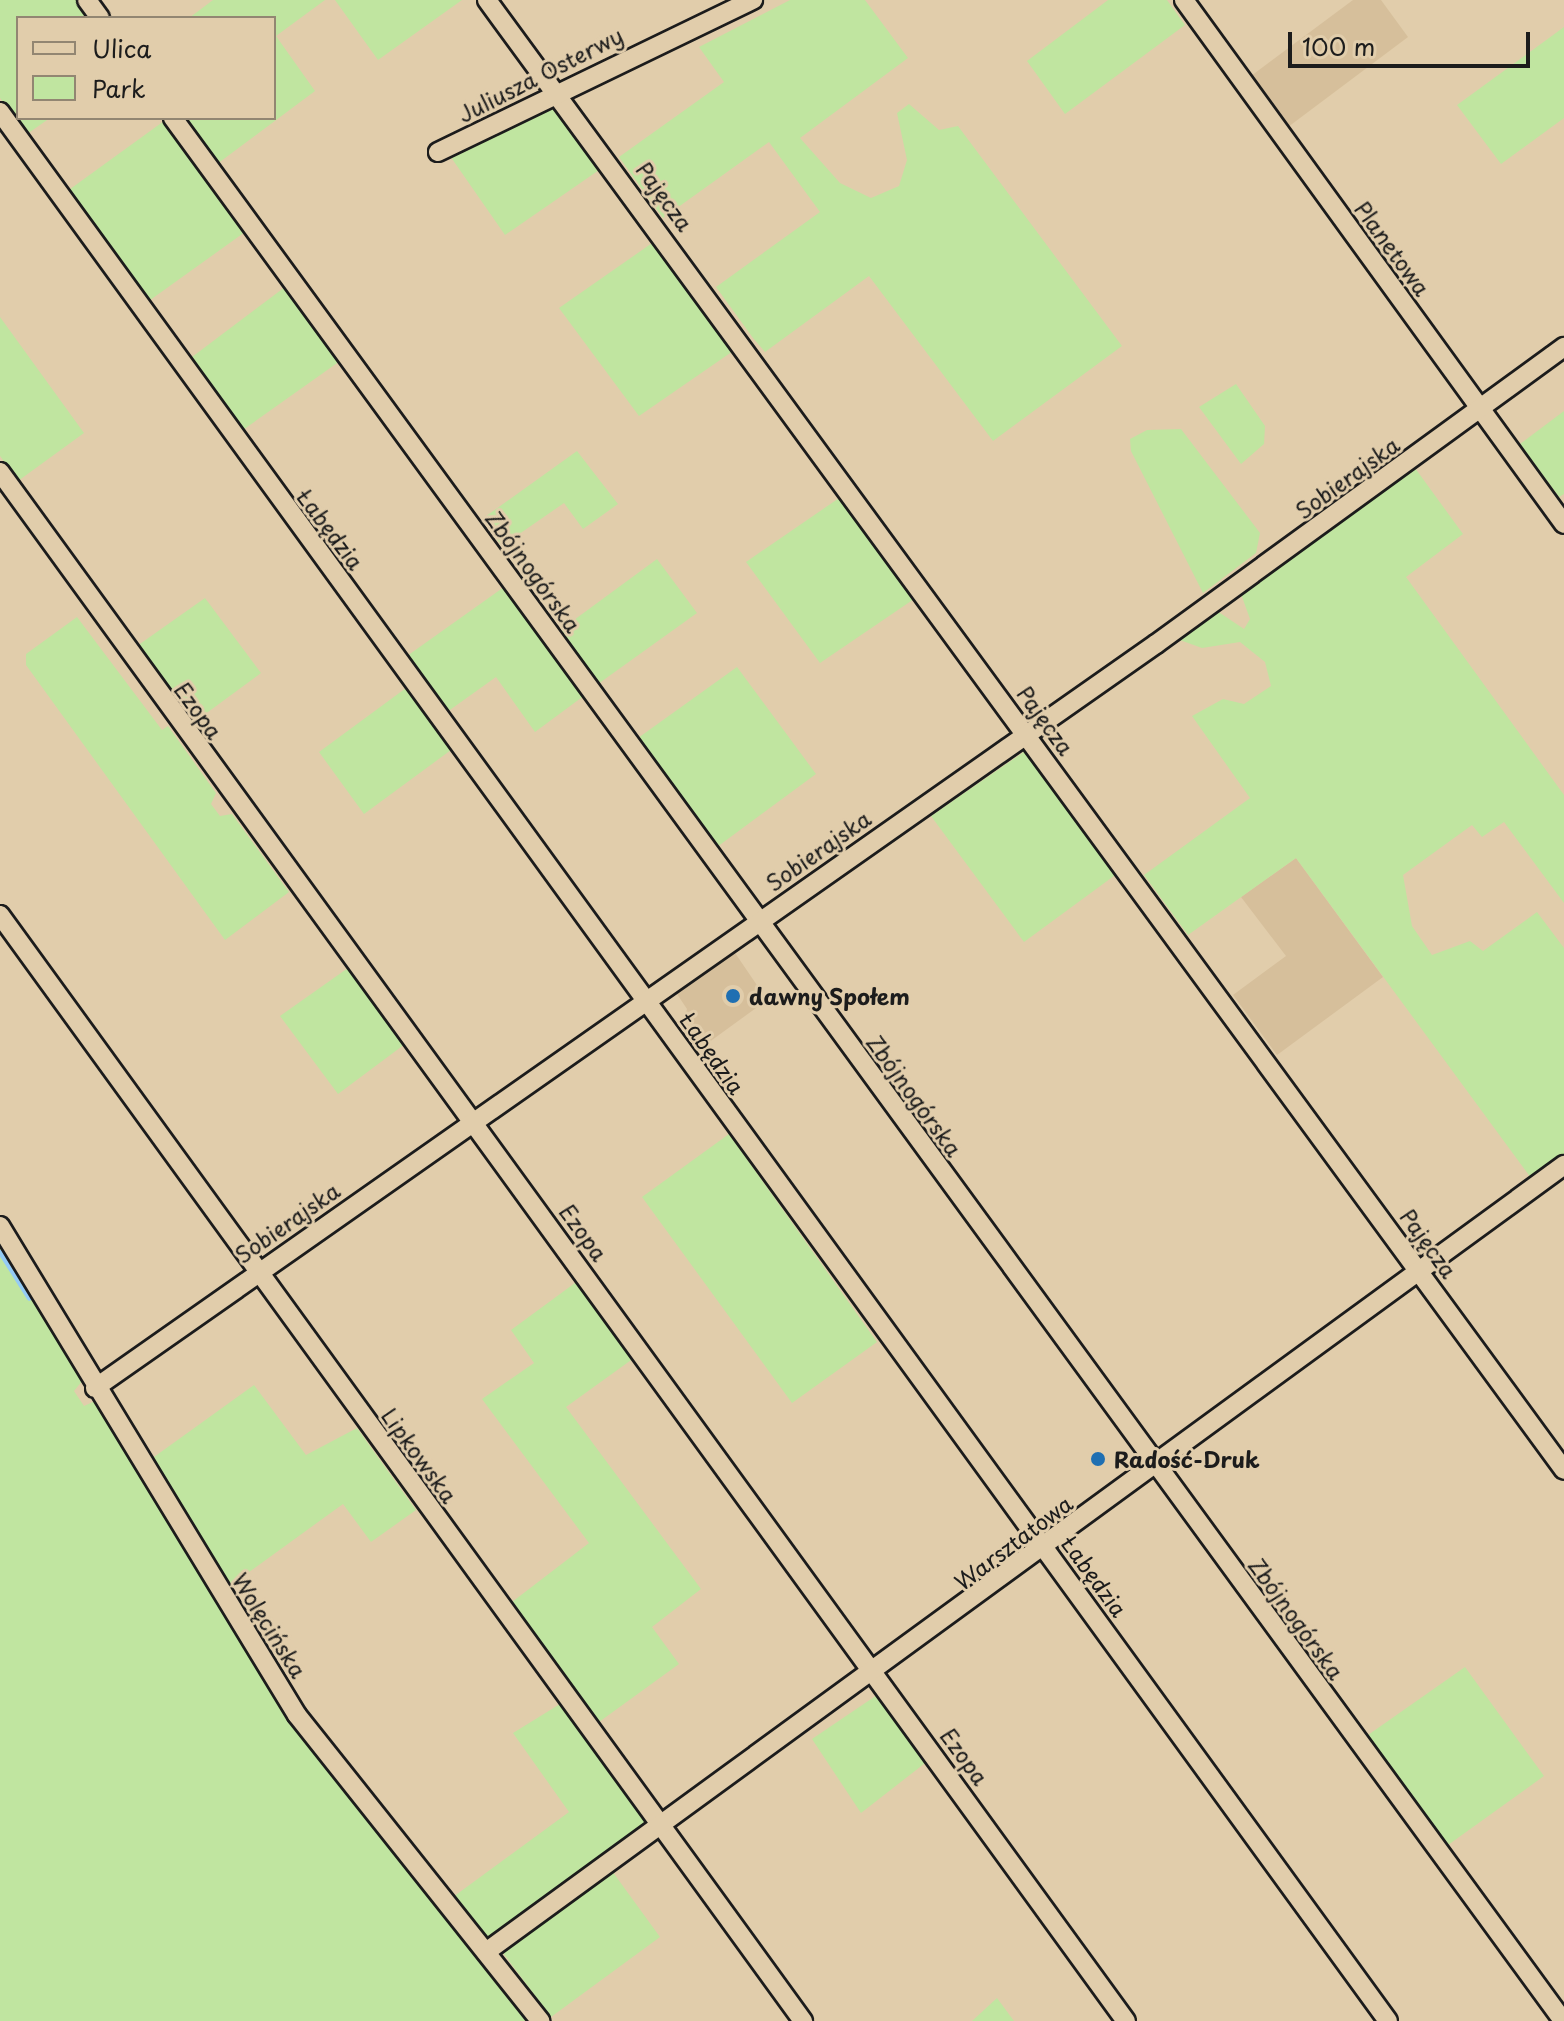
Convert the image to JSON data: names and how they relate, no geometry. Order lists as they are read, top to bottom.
{
  "streets": {
    "street": [
      "Juliusza Osterwy",
      "Pajęcza",
      "Planetowa",
      "Sobierajska",
      "Łabędzia",
      "Zbójnogórska",
      "Ezopa",
      "Lipkowska",
      "Warsztatowa",
      "Wolęcińska"
    ]
  },
  "crossings": [
    ["Juliusza Osterwy", "Pajęcza"],
    ["Pajęcza", "Sobierajska"],
    ["Pajęcza", "Warsztatowa"],
    ["Planetowa", "Sobierajska"],
    ["Sobierajska", "Łabędzia"],
    ["Sobierajska", "Zbójnogórska"],
    ["Sobierajska", "Ezopa"],
    ["Sobierajska", "Lipkowska"],
    ["Sobierajska", "Wolęcińska"],
    ["Łabędzia", "Warsztatowa"],
    ["Zbójnogórska", "Warsztatowa"],
    ["Ezopa", "Warsztatowa"],
    ["Lipkowska", "Warsztatowa"],
    ["Warsztatowa", "Wolęcińska"]
  ],
  "places": ["dawny Społem", "Radość-Druk"],
  "legend": ["Ulica", "Park"],
  "scale_bar": "100 m"
}
